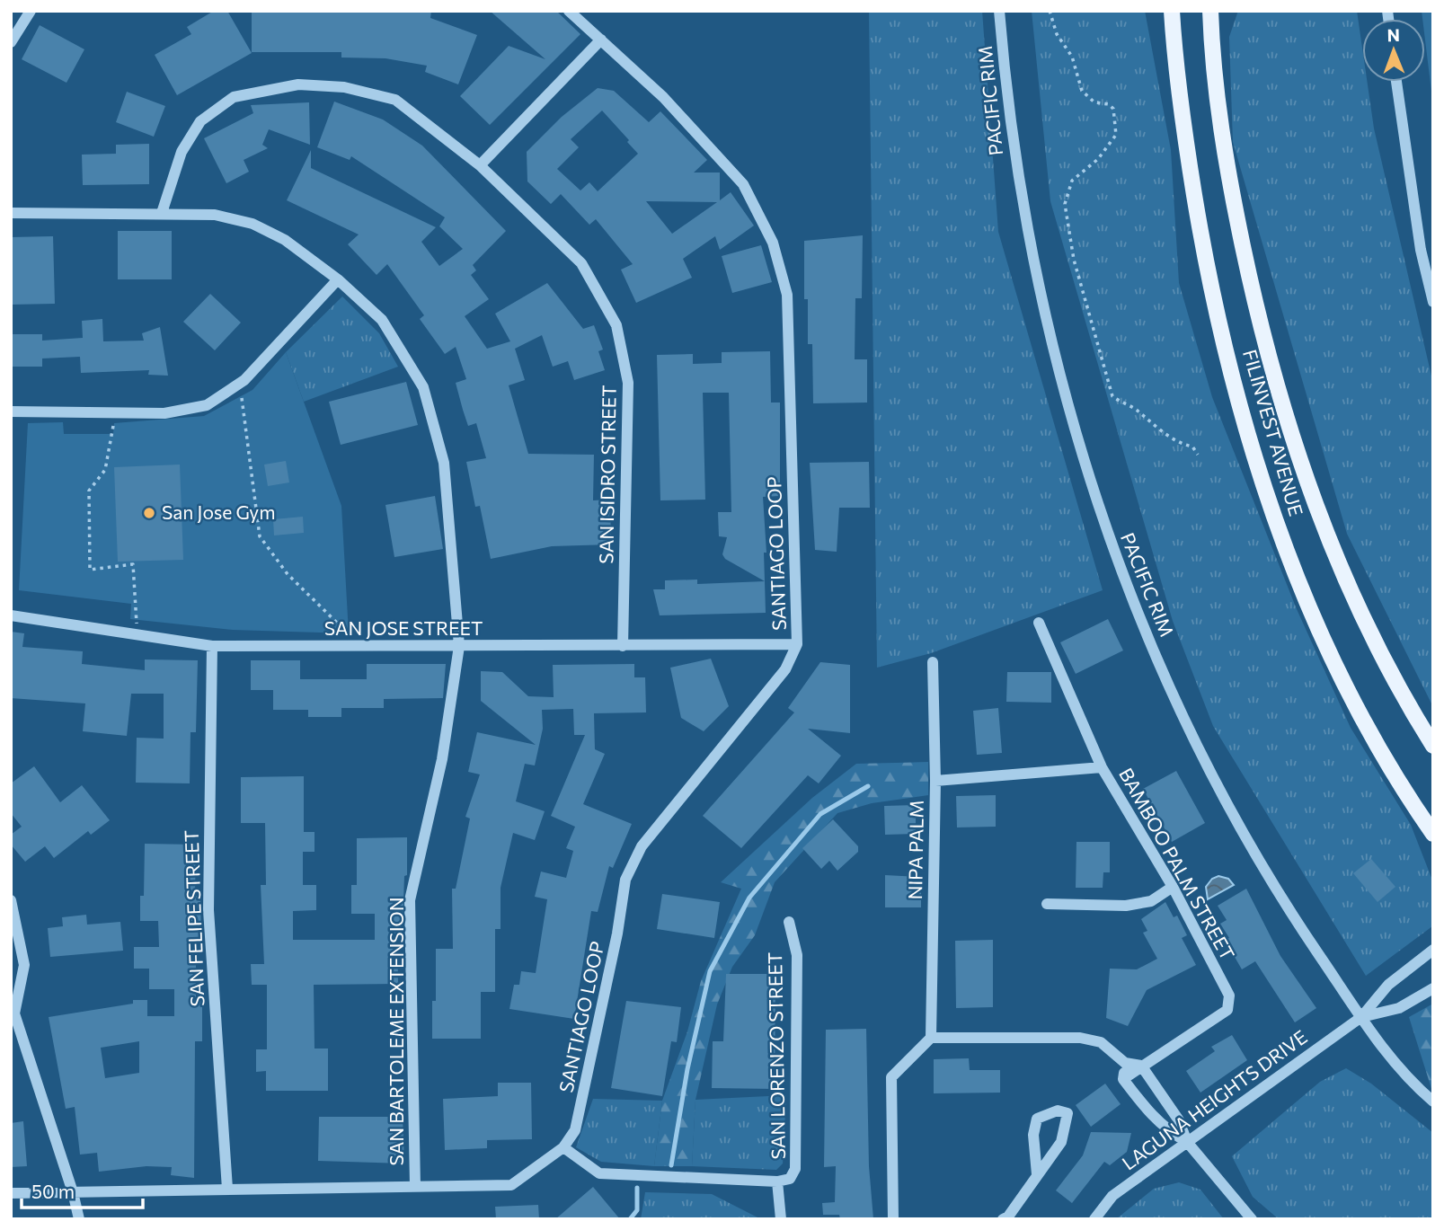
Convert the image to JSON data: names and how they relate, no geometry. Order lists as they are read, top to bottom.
{
  "streets": {
    "main road": ["FILINVEST AVENUE"],
    "street": [
      "PACIFIC RIM",
      "SAN ISIDRO STREET",
      "SANTIAGO LOOP",
      "SAN JOSE STREET",
      "NIPA PALM",
      "BAMBOO PALM STREET",
      "SAN FELIPE STREET",
      "SAN BARTOLEME EXTENSION",
      "SAN LORENZO STREET",
      "LAGUNA HEIGHTS DRIVE"
    ]
  },
  "crossings": [
    ["PACIFIC RIM", "LAGUNA HEIGHTS DRIVE"],
    ["SAN ISIDRO STREET", "SAN JOSE STREET"],
    ["SAN ISIDRO STREET", "SAN BARTOLEME EXTENSION"],
    ["SANTIAGO LOOP", "SAN JOSE STREET"],
    ["SANTIAGO LOOP", "SAN LORENZO STREET"],
    ["SAN JOSE STREET", "SAN FELIPE STREET"],
    ["SAN JOSE STREET", "SAN BARTOLEME EXTENSION"]
  ],
  "places": ["San Jose Gym"],
  "scale_bar": "50 m",
  "north": "top"
}
